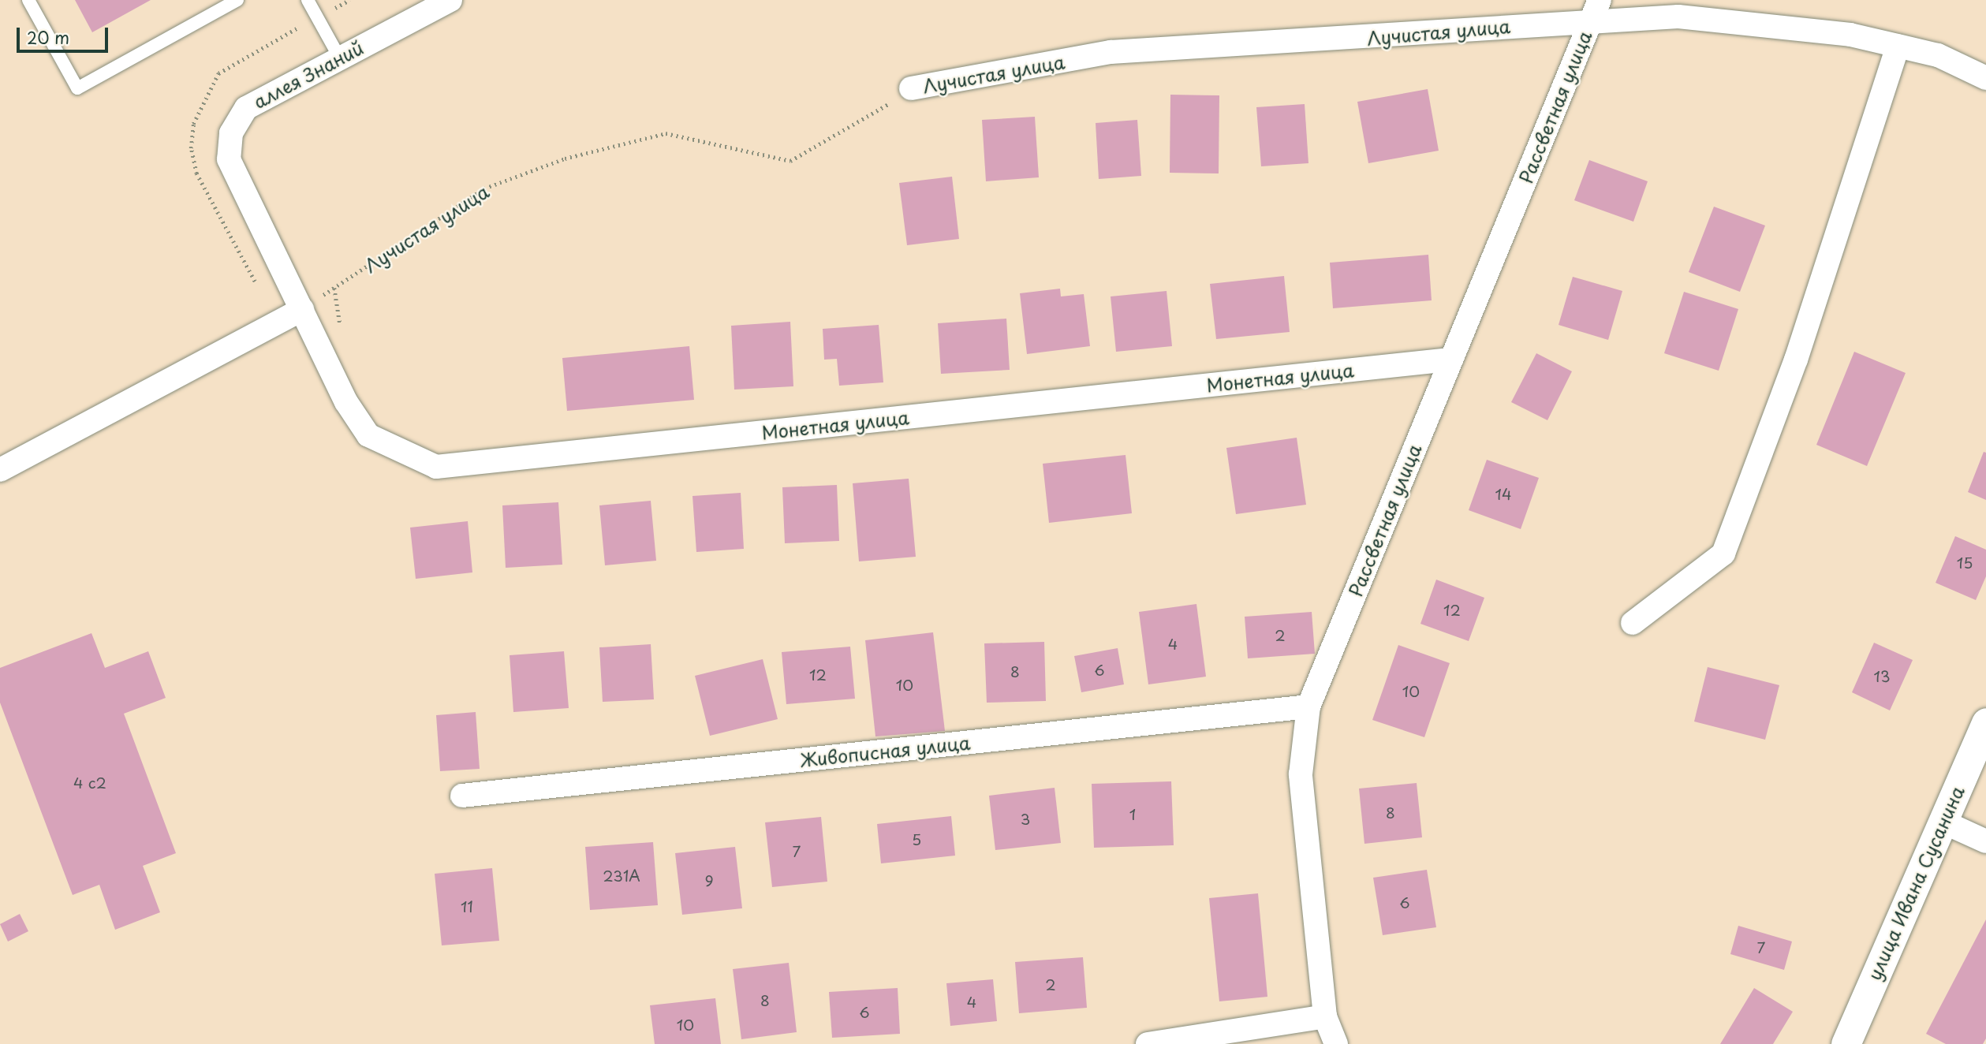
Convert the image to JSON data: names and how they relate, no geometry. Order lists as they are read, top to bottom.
{
  "streets": {
    "street": [
      "Лучистая улица",
      "аллея Знаний",
      "Рассветная улица",
      "Монетная улица",
      "Живописная улица",
      "улица Ивана Сусанина"
    ]
  },
  "crossings": [
    ["Лучистая улица", "аллея Знаний"],
    ["Лучистая улица", "Рассветная улица"],
    ["Лучистая улица", "Монетная улица"],
    ["аллея Знаний", "Монетная улица"],
    ["Рассветная улица", "Монетная улица"],
    ["Рассветная улица", "Живописная улица"]
  ],
  "house_numbers": [
    "14",
    "15",
    "12",
    "2",
    "4",
    "6",
    "8",
    "12",
    "13",
    "10",
    "10",
    "4 с2",
    "8",
    "1",
    "3",
    "5",
    "7",
    "231А",
    "9",
    "6",
    "11",
    "7",
    "2",
    "8",
    "4",
    "6",
    "10"
  ],
  "scale_bar": "20 m"
}
